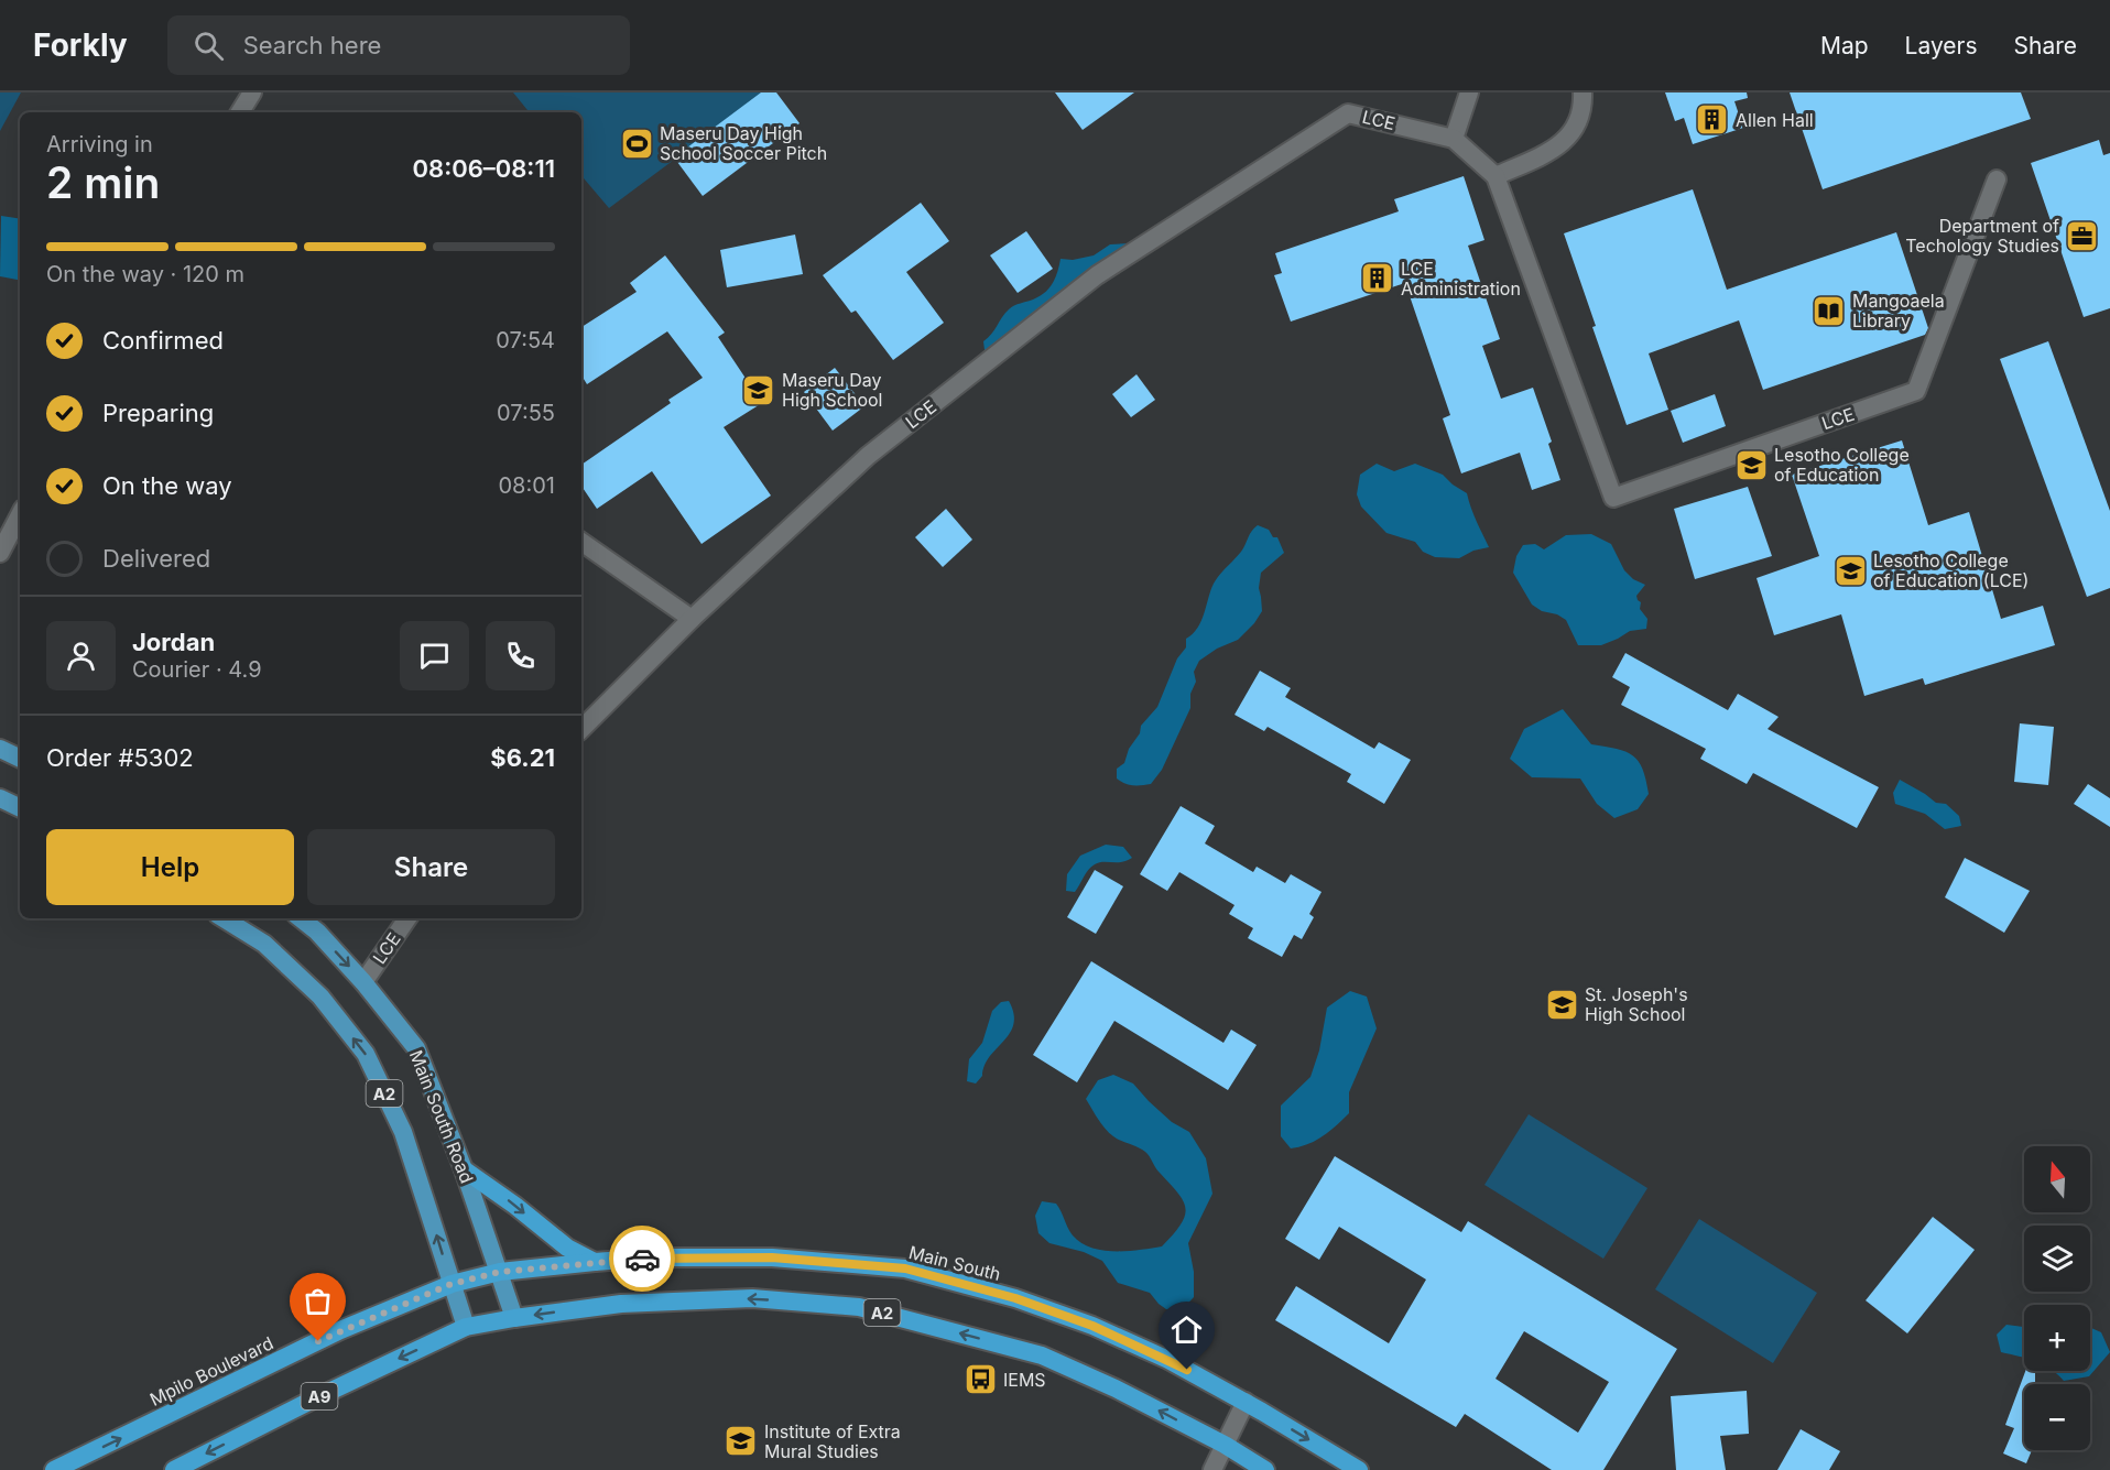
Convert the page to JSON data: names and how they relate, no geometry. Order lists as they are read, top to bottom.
{
  "streets": {
    "highway": [
      "A2",
      "Main South",
      "Mpilo Boulevard",
      "A9"
    ],
    "main road": ["Main South Road"],
    "street": ["LCE"]
  },
  "crossings": [
    ["LCE", "Main South Road"],
    ["A2", "Main South Road"],
    ["A2", "Mpilo Boulevard"],
    ["A2", "A9"],
    ["Main South Road", "Main South"],
    ["Main South Road", "Mpilo Boulevard"],
    ["Main South Road", "A9"],
    ["Main South", "Mpilo Boulevard"]
  ],
  "places": {
    "building": ["Allen Hall", "LCE Administration"],
    "sports": ["Maseru Day High School Soccer Pitch"],
    "office": ["Department of Techology Studies"],
    "library": ["Mangoaela Library"],
    "school or university": [
      "Maseru Day High School",
      "Lesotho College of Education",
      "Lesotho College of Education (LCE)",
      "St. Joseph's High School",
      "Institute of Extra Mural Studies"
    ],
    "bus stop": ["IEMS"]
  },
  "north": "top",
  "page": {
    "header": "Forkly",
    "search": "Search here",
    "nav": ["Map", "Layers", "Share"],
    "heading": ["2 min", "Arriving in", "08:06–08:11"],
    "panel": [
      "Jordan",
      "Courier · 4.9",
      "Order #5302",
      "$6.21"
    ],
    "bar": "On the way · 120 m",
    "list": [
      ["Confirmed", "07:54"],
      ["Preparing", "07:55"],
      ["On the way", "08:01"],
      "Delivered"
    ],
    "buttons": ["Help", "Share"],
    "map_buttons": ["+", "−"]
  }
}
